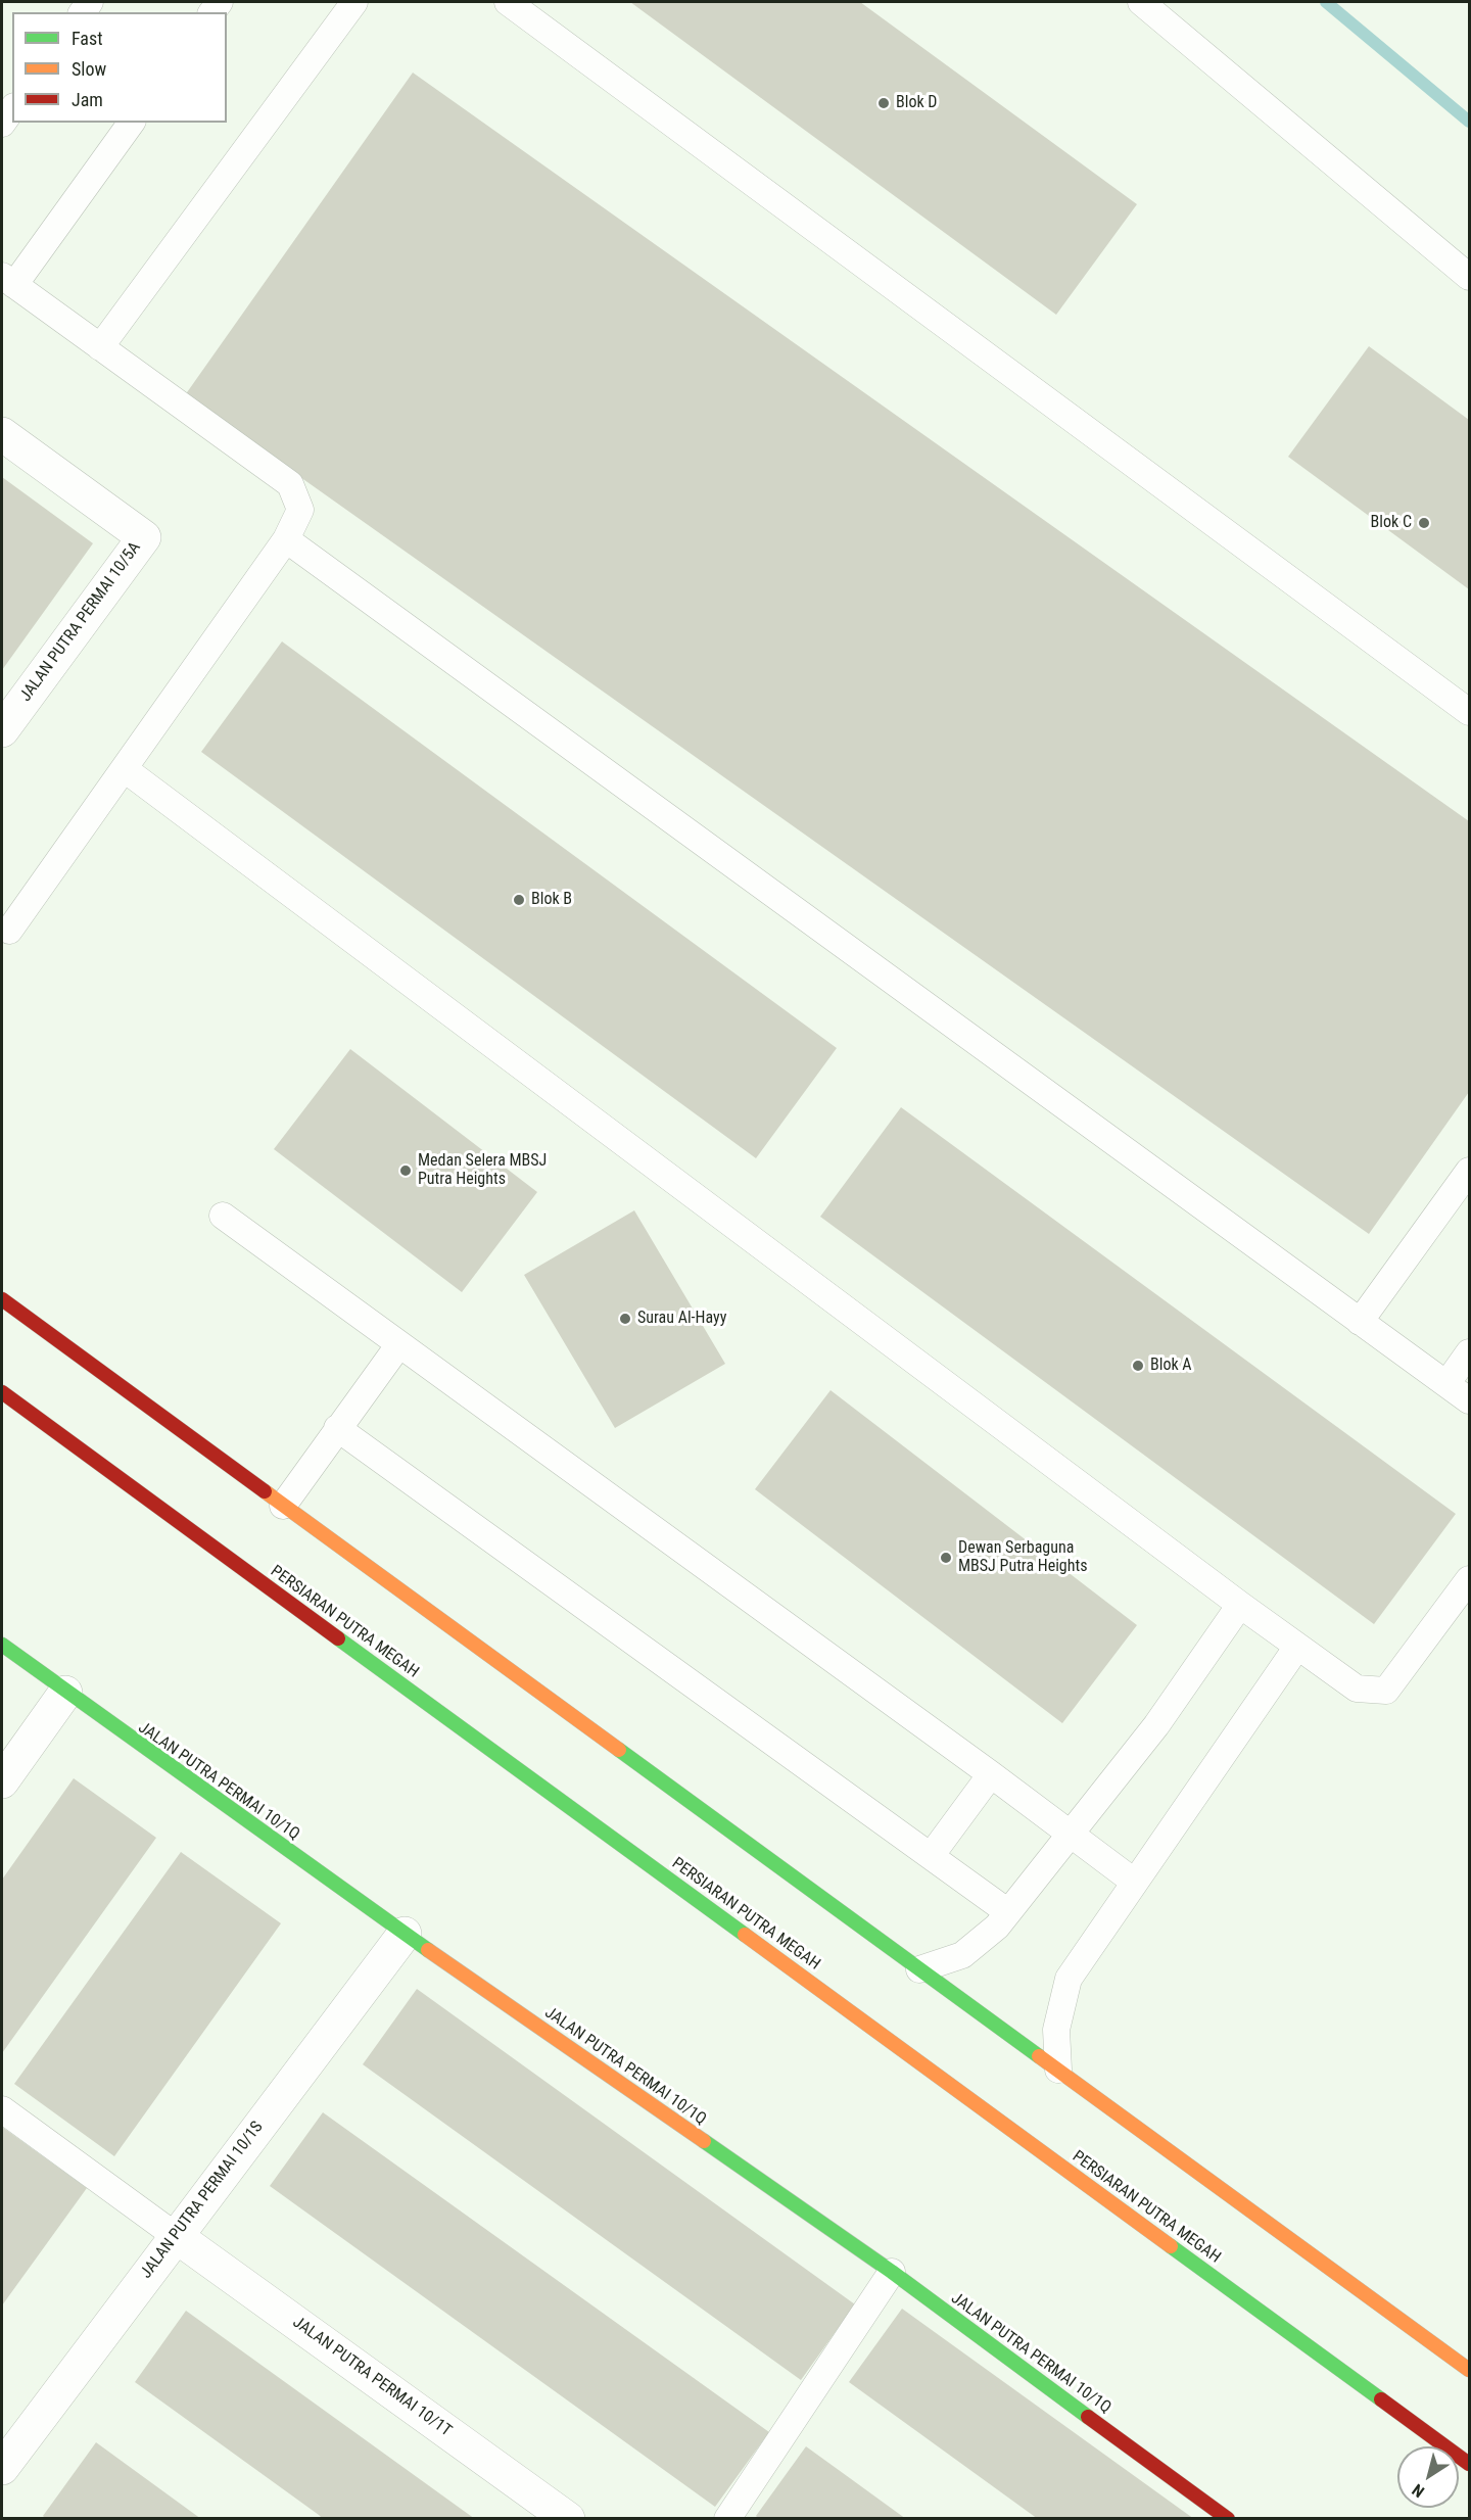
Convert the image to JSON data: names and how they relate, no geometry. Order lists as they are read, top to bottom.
{
  "streets": {
    "street": [
      "JALAN PUTRA PERMAI 10/5A",
      "PERSIARAN PUTRA MEGAH",
      "JALAN PUTRA PERMAI 10/1Q",
      "JALAN PUTRA PERMAI 10/1S",
      "JALAN PUTRA PERMAI 10/1T"
    ]
  },
  "crossings": [
    ["JALAN PUTRA PERMAI 10/1Q", "JALAN PUTRA PERMAI 10/1S"],
    ["JALAN PUTRA PERMAI 10/1S", "JALAN PUTRA PERMAI 10/1T"]
  ],
  "places": [
    "Blok D",
    "Blok C",
    "Blok B",
    "Medan Selera MBSJ Putra Heights",
    "Surau Al-Hayy",
    "Blok A",
    "Dewan Serbaguna MBSJ Putra Heights"
  ],
  "legend": ["Fast", "Slow", "Jam"],
  "north": "bottom left"
}
